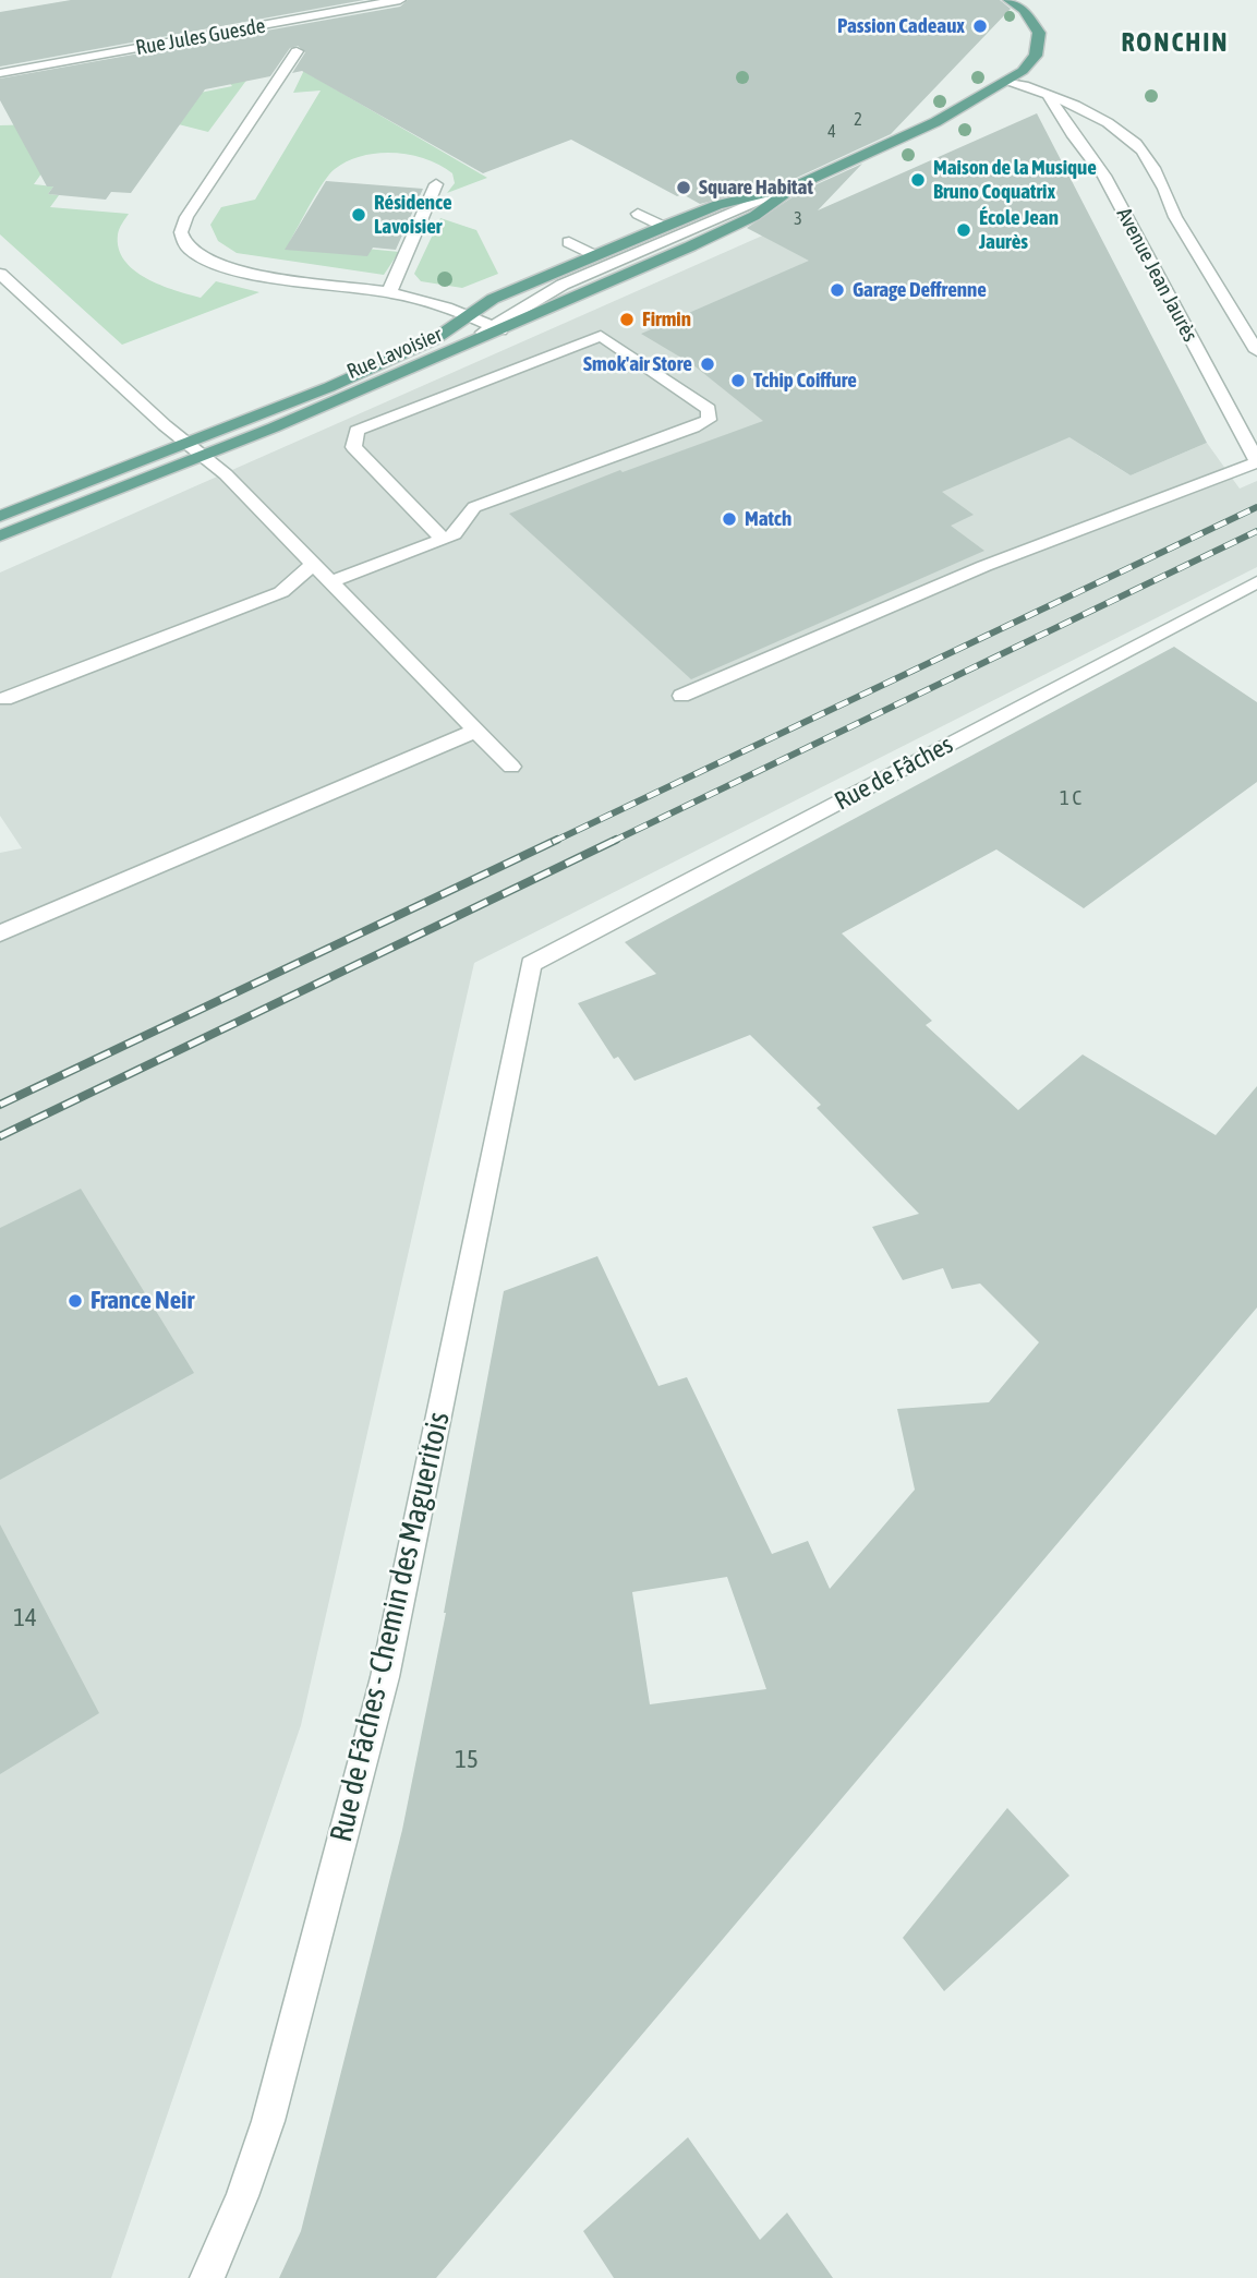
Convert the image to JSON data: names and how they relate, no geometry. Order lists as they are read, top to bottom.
{
  "streets": {
    "main road": ["Rue Lavoisier"],
    "street": [
      "Rue Jules Guesde",
      "Avenue Jean Jaurès",
      "Rue de Fâches",
      "Rue de Fâches - Chemin des Magueritois"
    ]
  },
  "crossings": [
    ["Avenue Jean Jaurès", "Rue Lavoisier"],
    ["Rue de Fâches", "Rue de Fâches - Chemin des Magueritois"]
  ],
  "districts": ["RONCHIN"],
  "places": [
    "Passion Cadeaux",
    "Maison de la Musique Bruno Coquatrix",
    "Square Habitat",
    "Résidence Lavoisier",
    "École Jean Jaurès",
    "Garage Deffrenne",
    "Firmin",
    "Smok'air Store",
    "Tchip Coiffure",
    "Match",
    "France Neir"
  ],
  "house_numbers": [
    "2",
    "4",
    "3",
    "1 C",
    "14",
    "15"
  ]
}
